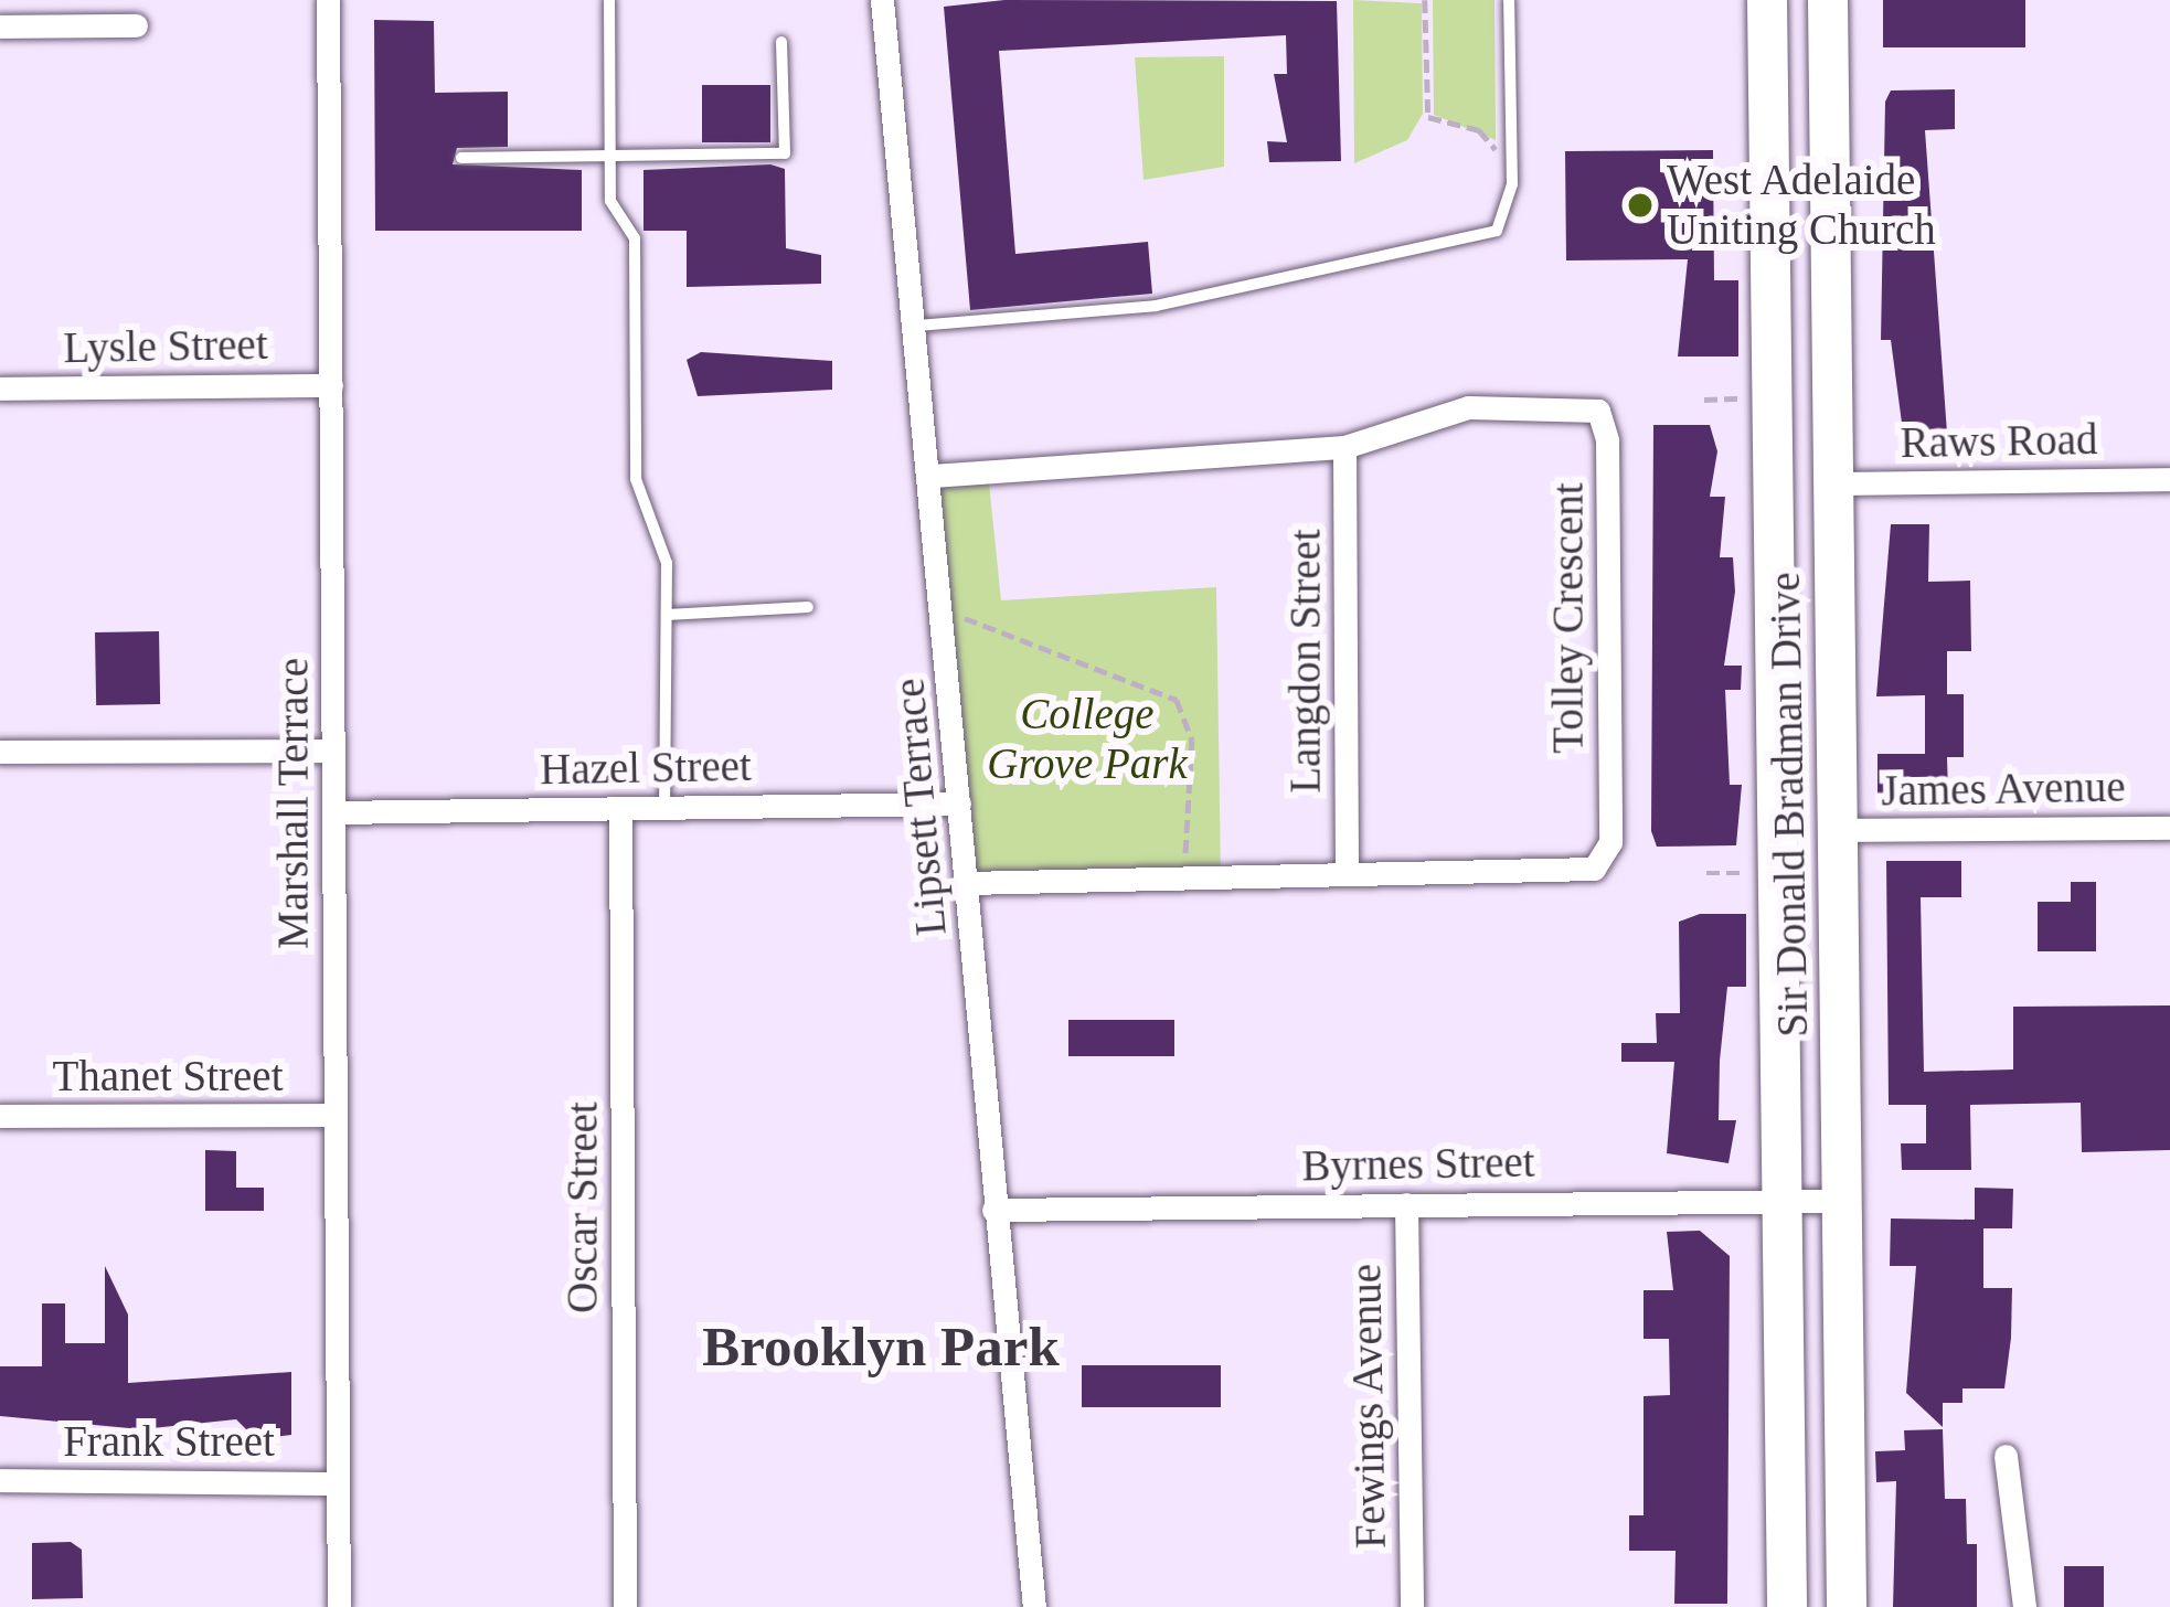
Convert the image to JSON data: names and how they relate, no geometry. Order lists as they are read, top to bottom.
{
  "streets": {
    "main road": ["Sir Donald Bradman Drive"],
    "street": [
      "Lysle Street",
      "Raws Road",
      "Tolley Crescent",
      "Langdon Street",
      "Hazel Street",
      "James Avenue",
      "Marshall Terrace",
      "Lipsett Terrace",
      "Thanet Street",
      "Byrnes Street",
      "Oscar Street",
      "Fewings Avenue",
      "Frank Street"
    ]
  },
  "crossings": [
    ["Lysle Street", "Marshall Terrace"],
    ["Raws Road", "Sir Donald Bradman Drive"],
    ["Tolley Crescent", "Langdon Street"],
    ["Tolley Crescent", "Lipsett Terrace"],
    ["Hazel Street", "Marshall Terrace"],
    ["Hazel Street", "Lipsett Terrace"],
    ["Hazel Street", "Oscar Street"],
    ["James Avenue", "Sir Donald Bradman Drive"],
    ["Marshall Terrace", "Thanet Street"],
    ["Marshall Terrace", "Frank Street"],
    ["Sir Donald Bradman Drive", "Byrnes Street"],
    ["Lipsett Terrace", "Byrnes Street"],
    ["Byrnes Street", "Fewings Avenue"]
  ],
  "districts": ["Brooklyn Park"],
  "parks": ["College Grove Park"],
  "places": ["West Adelaide Uniting Church"]
}
